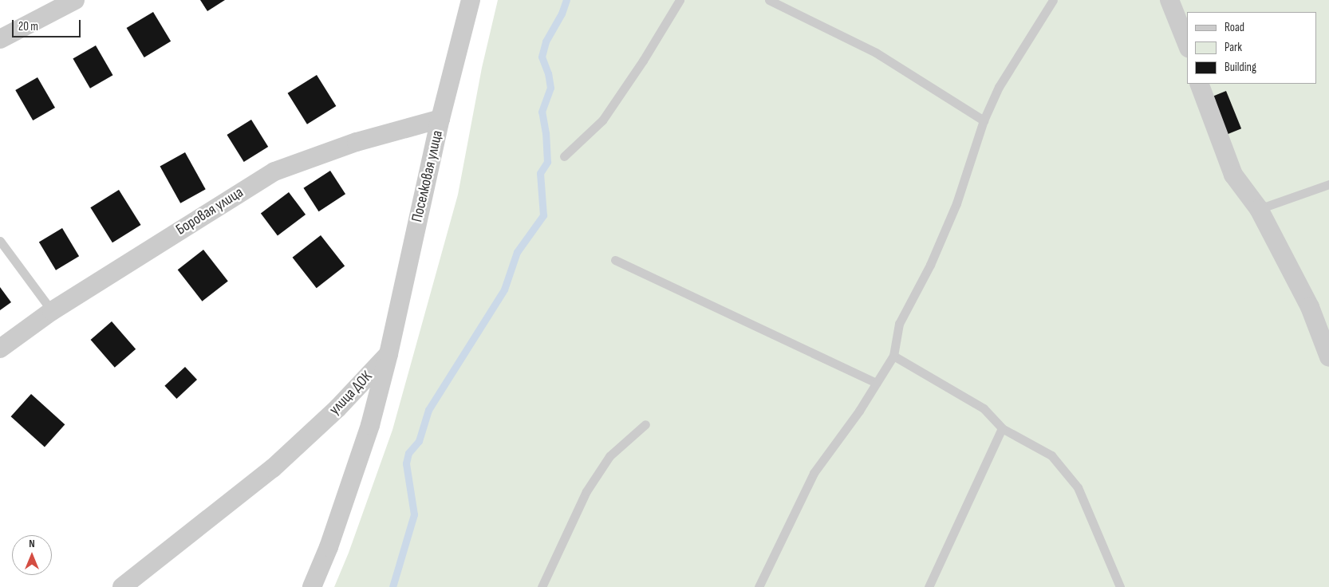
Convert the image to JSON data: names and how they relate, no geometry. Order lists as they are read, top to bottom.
{
  "streets": {
    "street": ["Поселковая улица", "Боровая улица", "улица ДОК"]
  },
  "crossings": [
    ["Поселковая улица", "Боровая улица"],
    ["Поселковая улица", "улица ДОК"]
  ],
  "legend": ["Road", "Park", "Building"],
  "scale_bar": "20 m",
  "north": "top"
}
